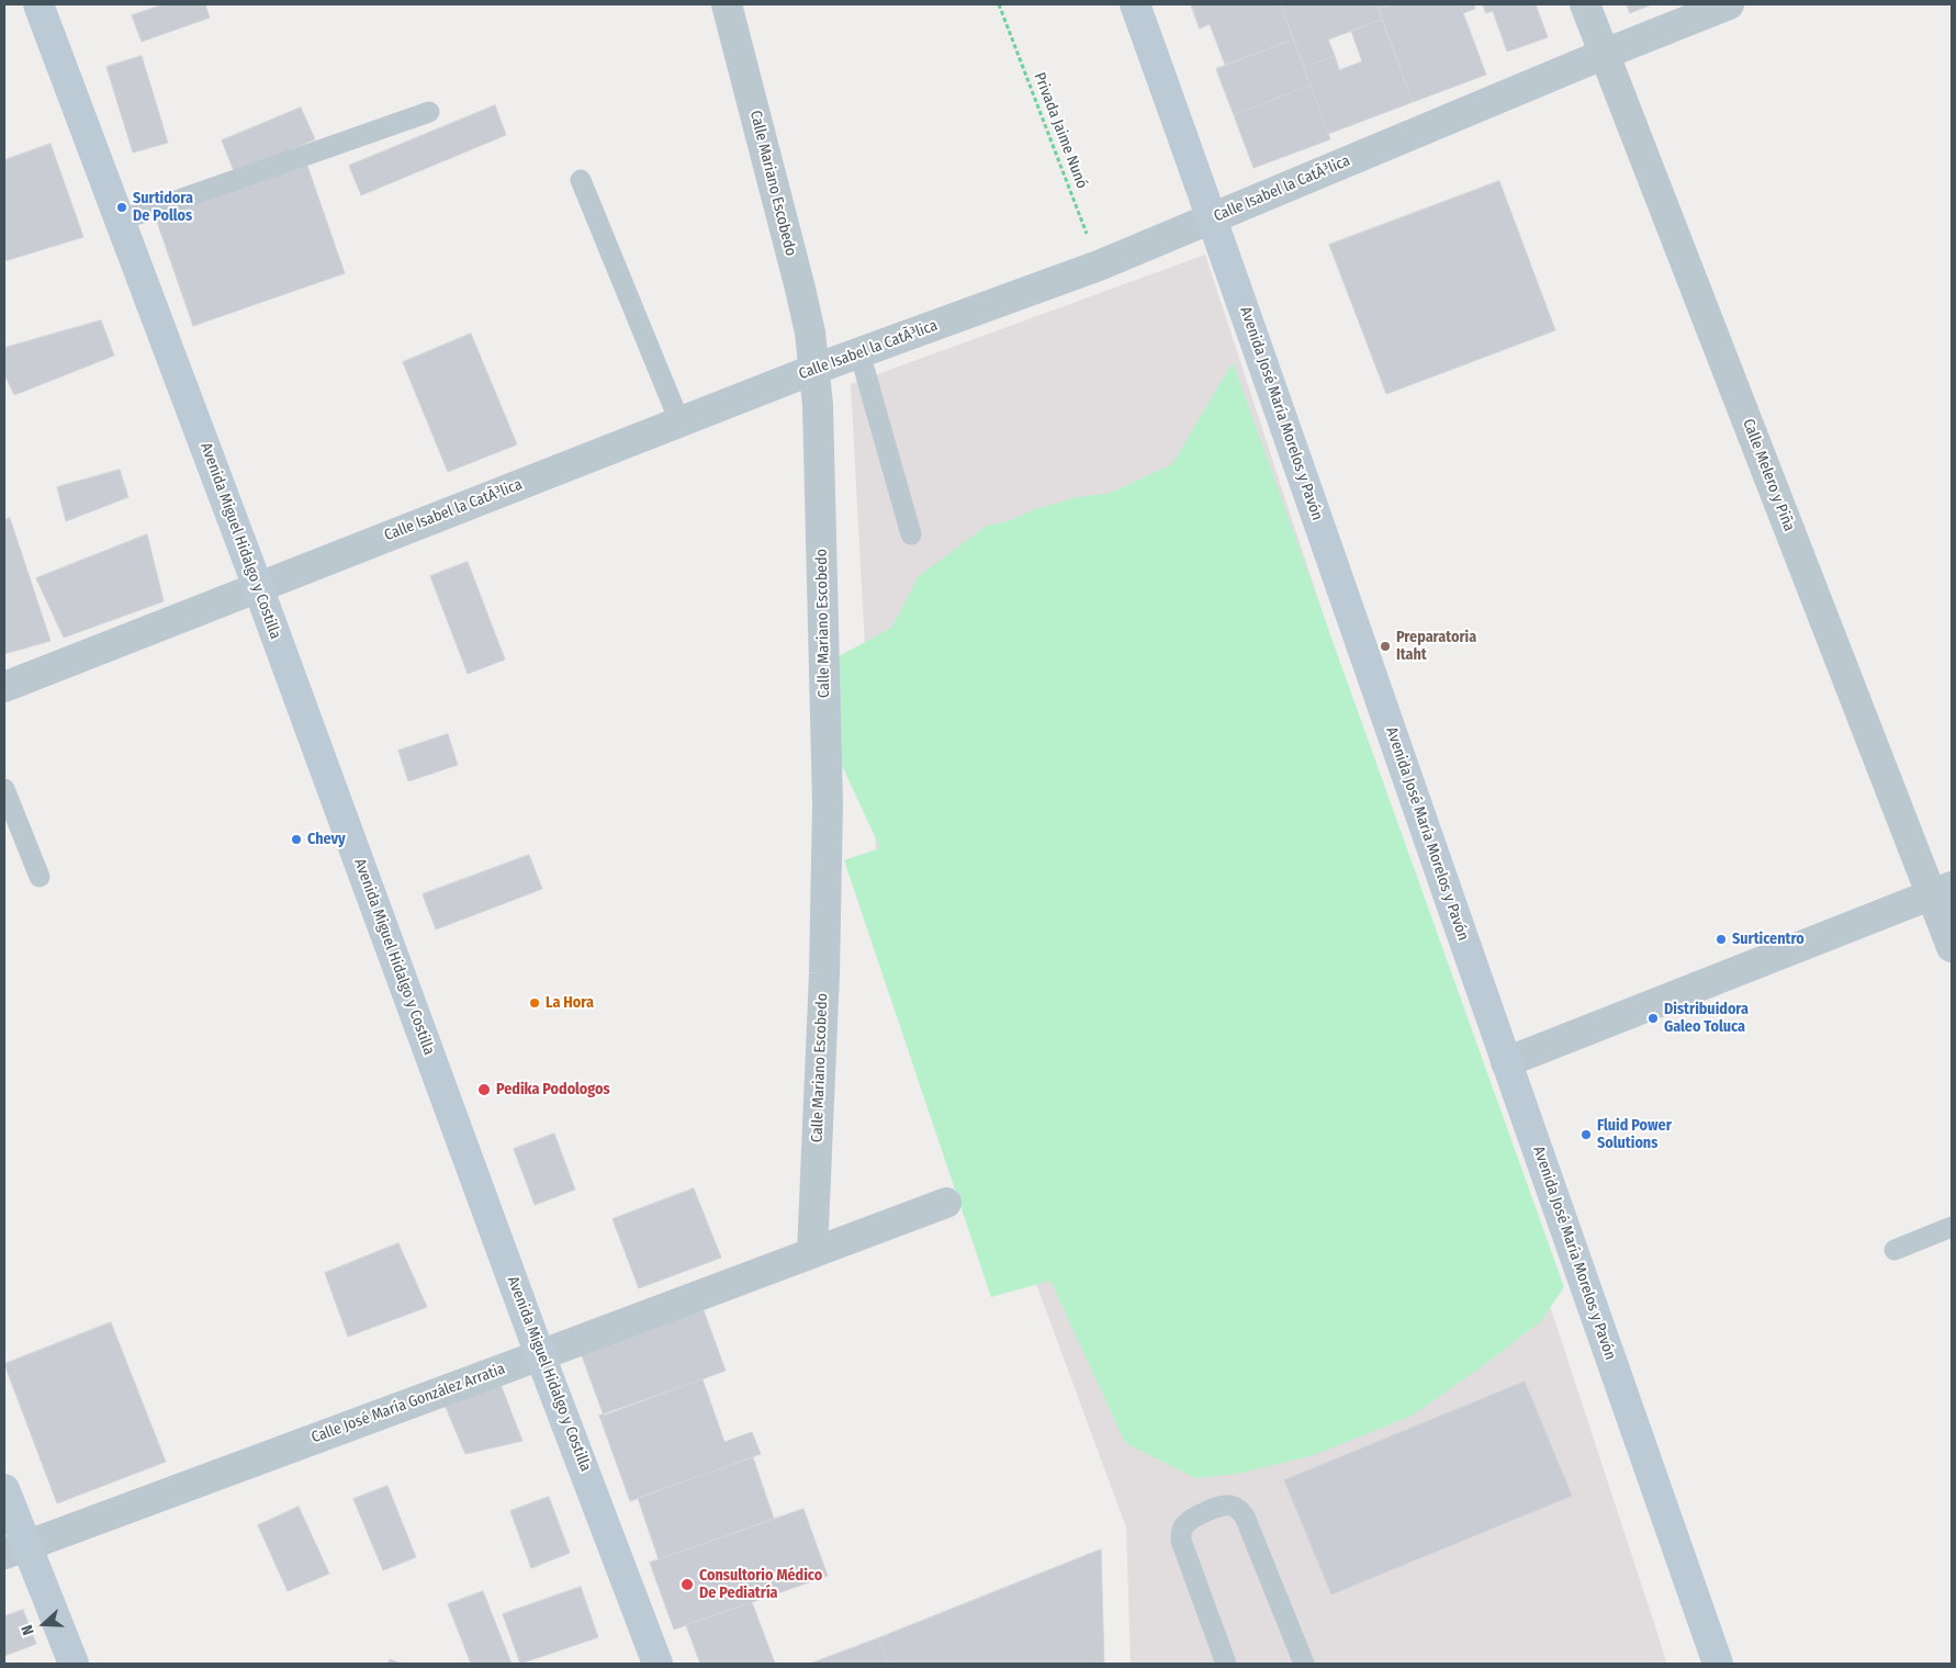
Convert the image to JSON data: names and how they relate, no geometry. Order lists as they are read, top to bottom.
{
  "streets": {
    "main road": ["Avenida José María Morelos y Pavón", "Avenida Miguel Hidalgo y Costilla"],
    "street": [
      "Calle Mariano Escobedo",
      "Calle Isabel la CatÃ³lica",
      "Calle Melero y Piña",
      "Calle José María González Arratia"
    ],
    "path": ["Privada Jaime Nunó"]
  },
  "crossings": [
    ["Privada Jaime Nunó", "Calle Isabel la CatÃ³lica"],
    ["Calle Mariano Escobedo", "Calle Isabel la CatÃ³lica"],
    ["Calle Mariano Escobedo", "Calle José María González Arratia"],
    ["Calle Isabel la CatÃ³lica", "Avenida José María Morelos y Pavón"],
    ["Calle Isabel la CatÃ³lica", "Calle Melero y Piña"],
    ["Calle Isabel la CatÃ³lica", "Avenida Miguel Hidalgo y Costilla"],
    ["Avenida Miguel Hidalgo y Costilla", "Calle José María González Arratia"]
  ],
  "places": [
    "Surtidora De Pollos",
    "Preparatoria Itaht",
    "Chevy",
    "Surticentro",
    "La Hora",
    "Distribuidora Galeo Toluca",
    "Pedika Podologos",
    "Fluid Power Solutions",
    "Consultorio Médico De Pediatría"
  ],
  "north": "left"
}
